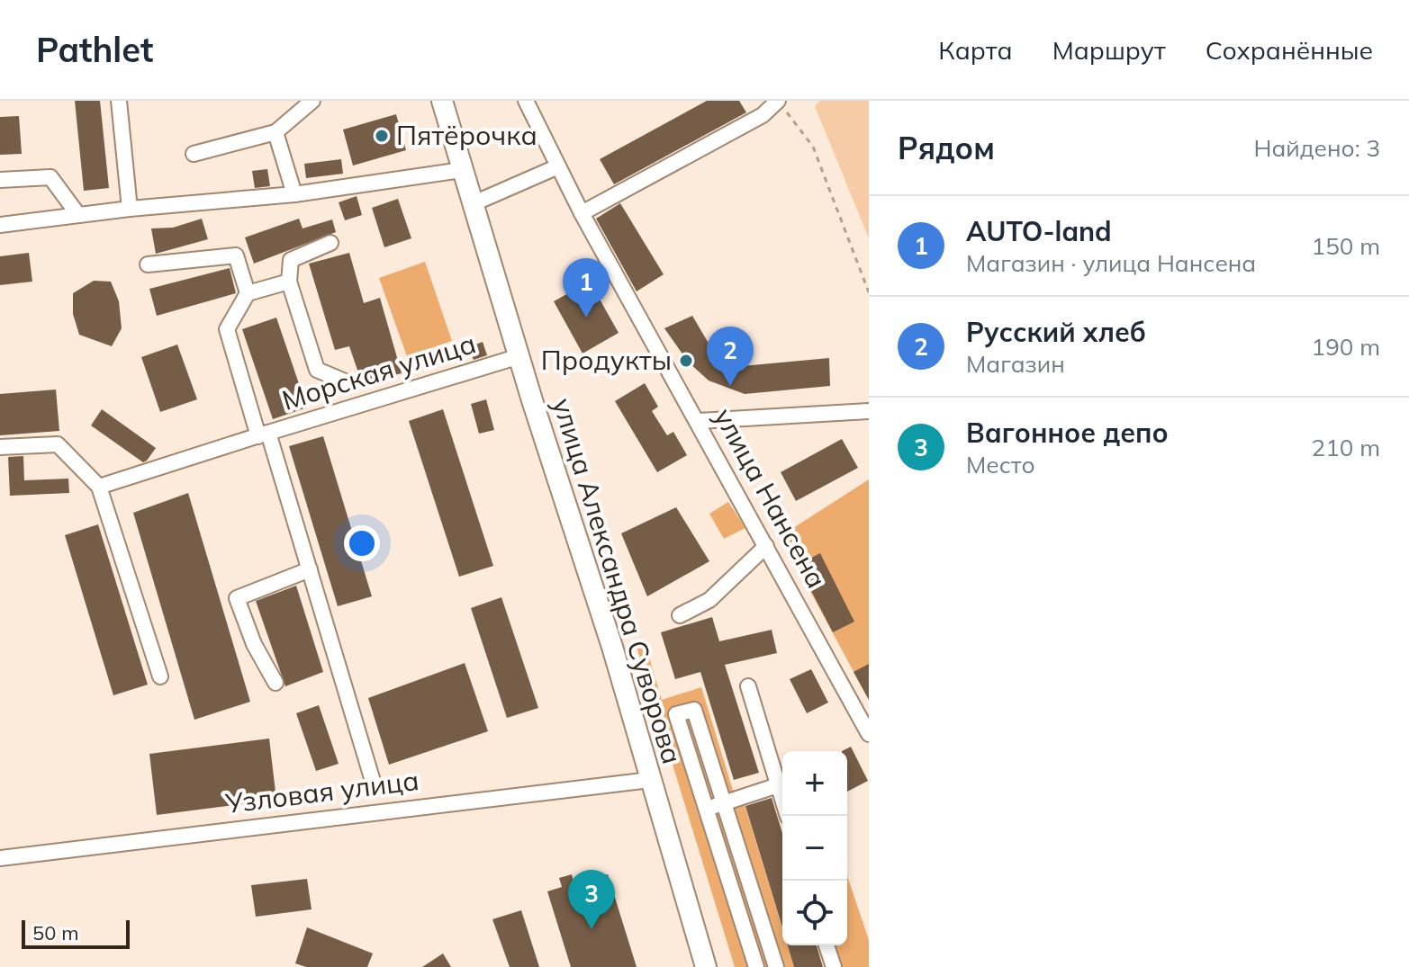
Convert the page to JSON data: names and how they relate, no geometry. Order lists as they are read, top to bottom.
{
  "streets": {
    "main road": ["улица Александра Суворова"],
    "street": ["Морская улица", "улица Нансена", "Узловая улица"]
  },
  "crossings": [
    ["Морская улица", "улица Александра Суворова"],
    ["улица Александра Суворова", "Узловая улица"]
  ],
  "places": ["Пятёрочка", "Продукты"],
  "scale_bar": "50 m",
  "page": {
    "header": "Pathlet",
    "nav": ["Карта", "Маршрут", "Сохранённые"],
    "heading": ["Рядом", "Найдено: 3"],
    "list": [
      {
        "mark": "1",
        "name": "AUTO-land",
        "note": "Магазин · улица Нансена",
        "value": "150 m"
      },
      {
        "mark": "2",
        "name": "Русский хлеб",
        "note": "Магазин",
        "value": "190 m"
      },
      {
        "mark": "3",
        "name": "Вагонное депо",
        "note": "Место",
        "value": "210 m"
      }
    ],
    "pins": ["1", "2", "3"],
    "map_buttons": ["+", "−"],
    "scale": "50 m"
  }
}
